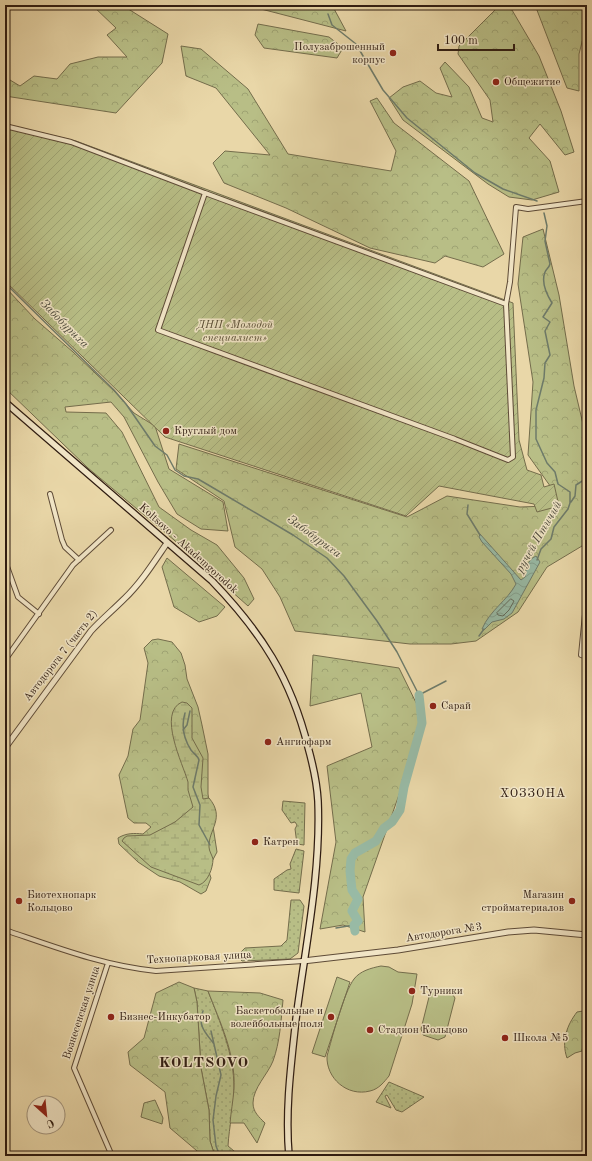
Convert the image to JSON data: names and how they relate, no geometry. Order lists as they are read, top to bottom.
{
  "streets": {
    "main road": ["Koltsovo - Akademgorodok"],
    "street": [
      "Автодорога 7 (часть 2)",
      "Автодорога №3",
      "Технопарковая улица",
      "Вознесенская улица"
    ]
  },
  "crossings": [
    ["Koltsovo - Akademgorodok", "Автодорога 7 (часть 2)"],
    ["Koltsovo - Akademgorodok", "Автодорога №3"],
    ["Koltsovo - Akademgorodok", "Технопарковая улица"],
    ["Автодорога №3", "Технопарковая улица"],
    ["Технопарковая улица", "Вознесенская улица"]
  ],
  "districts": ["ХОЗЗОНА", "KOLTSOVO"],
  "water": ["Забобуриха", "ручей Птичий"],
  "parks": ["ДНП «Молодой специалист»"],
  "places": [
    "Полузаброшенный корпус",
    "Общежитие",
    "Круглый дом",
    "Сарай",
    "Ангиофарм",
    "Катрен",
    "Биотехнопарк Кольцово",
    "Магазин стройматериалов",
    "Турники",
    "Бизнес-Инкубатор",
    "Баскетобольные и волейбольные поля",
    "Стадион Кольцово",
    "Школа №5"
  ],
  "scale_bar": "100 m",
  "north": "bottom right"
}
